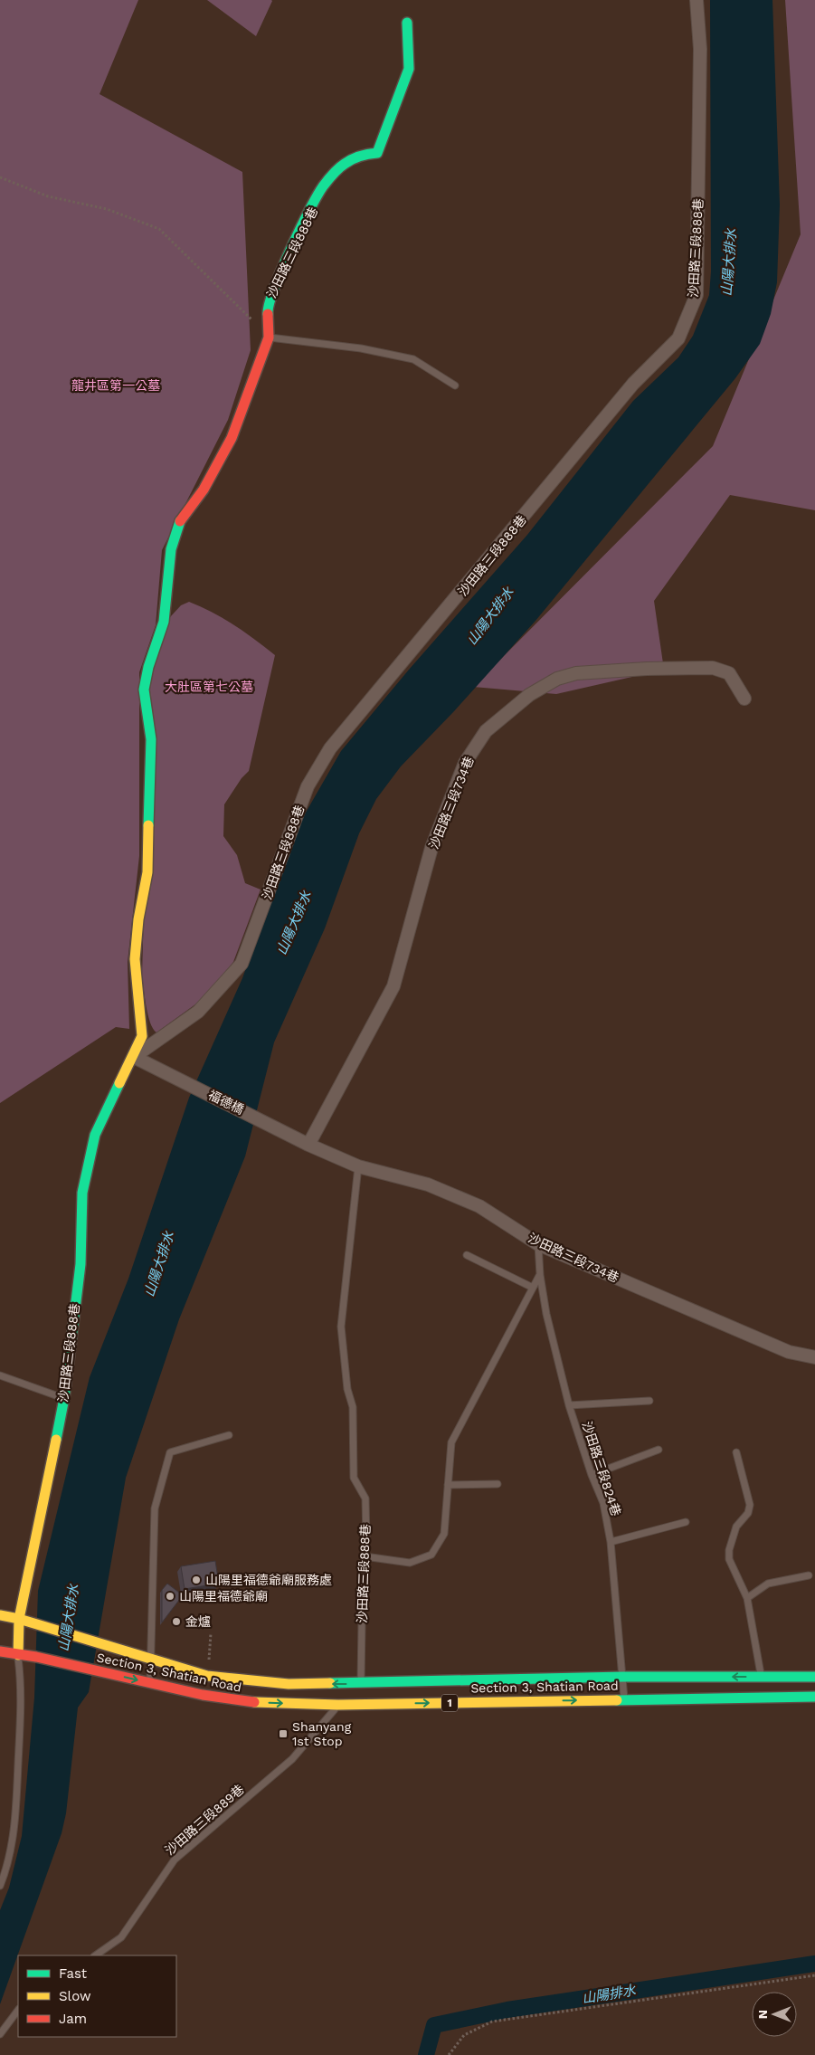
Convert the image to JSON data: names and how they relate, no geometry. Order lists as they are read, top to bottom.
{
  "streets": {
    "street": [
      "沙田路三段888巷",
      "沙田路三段734巷",
      "福德橋",
      "Section 3, Shatian Road",
      "1"
    ],
    "lane": ["沙田路三段824巷", "沙田路三段889巷"]
  },
  "crossings": [
    ["沙田路三段888巷", "沙田路三段734巷"],
    ["沙田路三段888巷", "福德橋"],
    ["沙田路三段888巷", "Section 3, Shatian Road"],
    ["沙田路三段888巷", "1"],
    ["沙田路三段734巷", "福德橋"],
    ["沙田路三段734巷", "沙田路三段824巷"],
    ["沙田路三段824巷", "Section 3, Shatian Road"],
    ["Section 3, Shatian Road", "1"],
    ["Section 3, Shatian Road", "沙田路三段889巷"]
  ],
  "water": ["山陽大排水", "山陽排水"],
  "parks": ["龍井區第一公墓", "大肚區第七公墓"],
  "places": {
    "other": ["山陽里福德爺廟服務處", "山陽里福德爺廟", "金爐"],
    "transit": ["Shanyang 1st Stop"]
  },
  "legend": ["Fast", "Slow", "Jam"],
  "north": "left"
}
